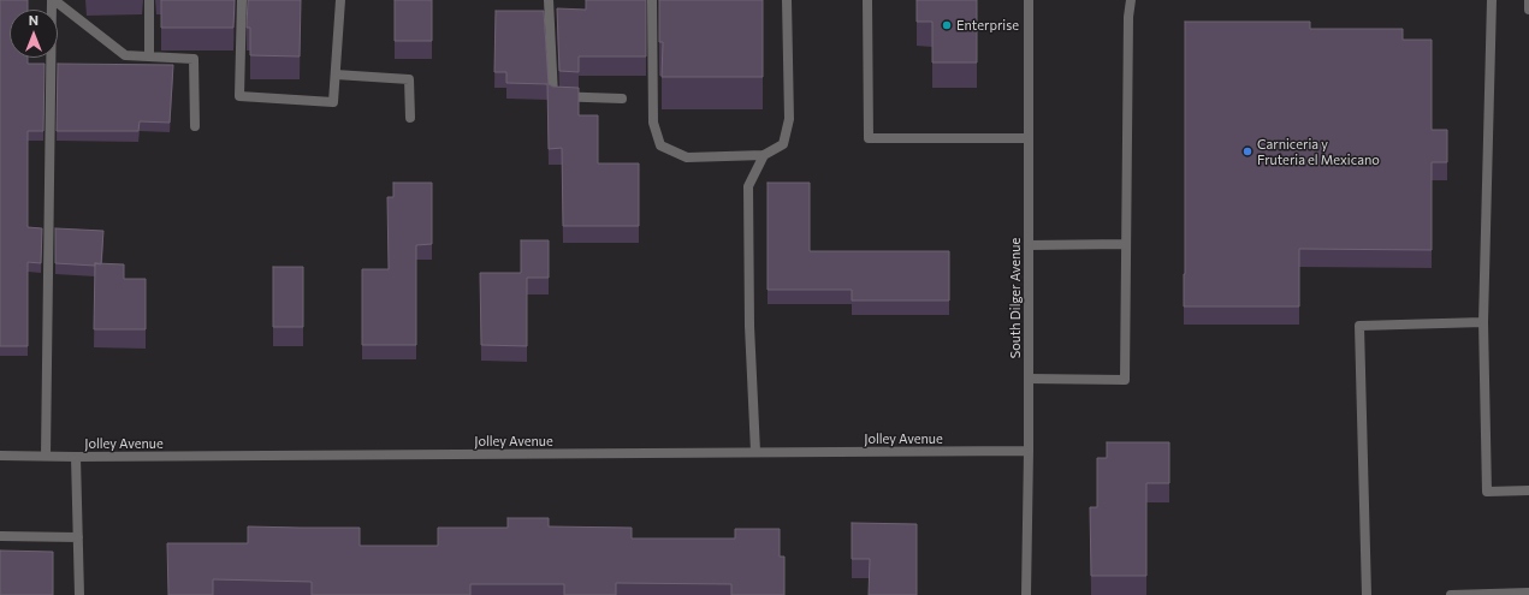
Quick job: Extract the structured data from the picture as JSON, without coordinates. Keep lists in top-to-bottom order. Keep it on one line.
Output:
{"streets":{"street":["South Dilger Avenue","Jolley Avenue"]},"crossings":[["South Dilger Avenue","Jolley Avenue"]],"places":["Enterprise","Carniceria y Fruteria el Mexicano"],"north":"top"}
